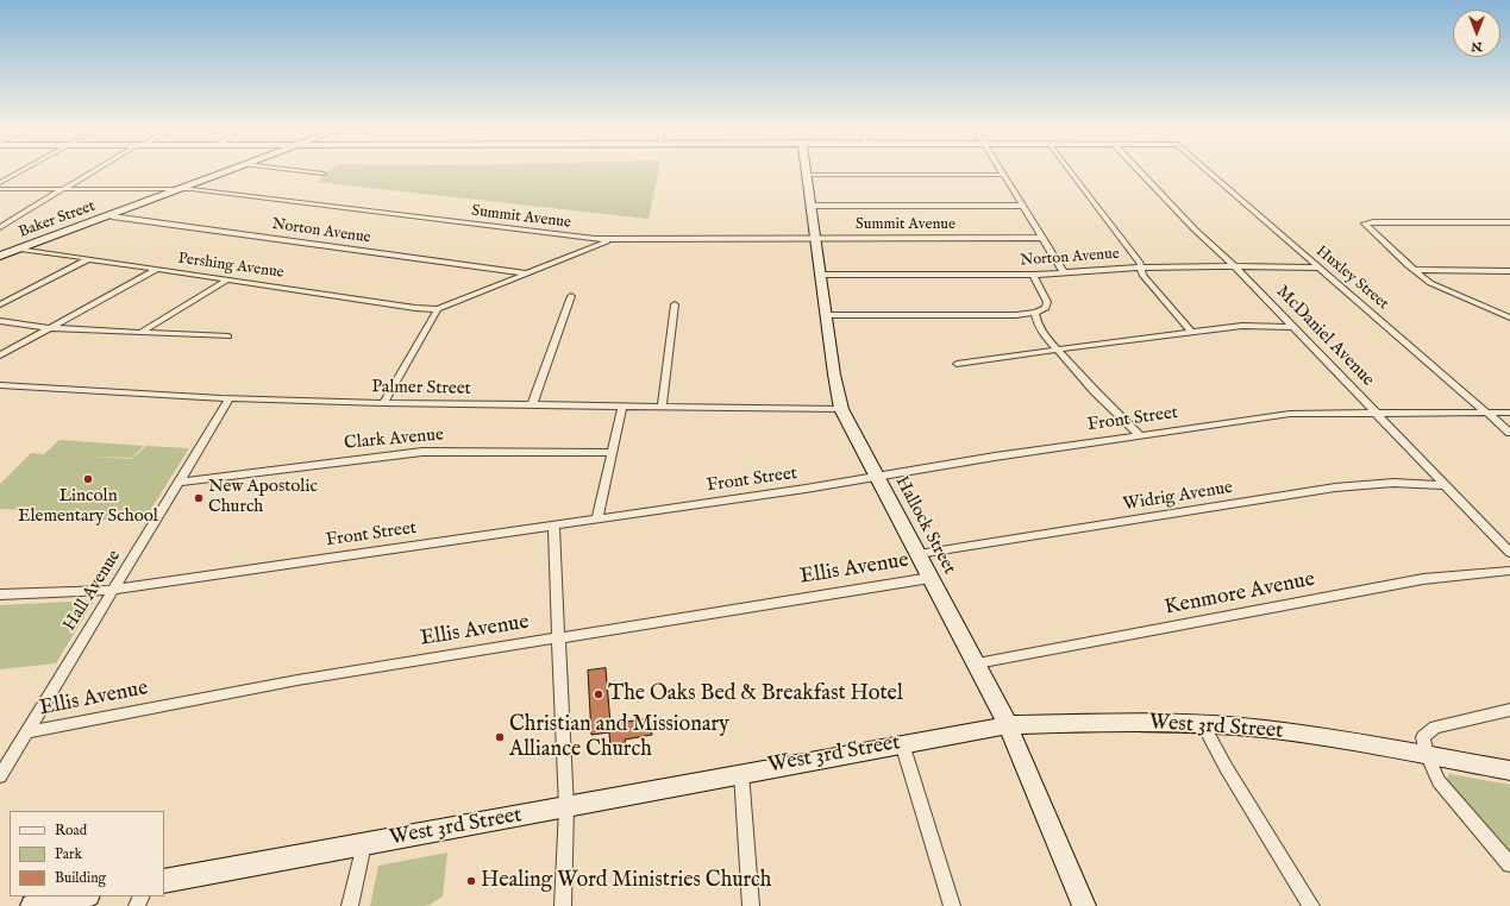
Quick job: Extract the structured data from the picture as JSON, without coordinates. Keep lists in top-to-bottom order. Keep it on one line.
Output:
{"streets":{"street":["Summit Avenue","Baker Street","Norton Avenue","Pershing Avenue","Huxley Street","McDaniel Avenue","Palmer Street","Front Street","Clark Avenue","Widrig Avenue","Hallock Street","Ellis Avenue","Hall Avenue","Kenmore Avenue","West 3rd Street"]},"crossings":[["Summit Avenue","Baker Street"],["Summit Avenue","Hallock Street"],["Baker Street","Norton Avenue"],["Baker Street","Pershing Avenue"],["Norton Avenue","Huxley Street"],["Norton Avenue","McDaniel Avenue"],["Norton Avenue","Hallock Street"],["Huxley Street","Front Street"],["McDaniel Avenue","Front Street"],["McDaniel Avenue","Widrig Avenue"],["Palmer Street","Hallock Street"],["Palmer Street","Hall Avenue"],["Front Street","Hallock Street"],["Front Street","Hall Avenue"],["Clark Avenue","Hall Avenue"],["Widrig Avenue","Hallock Street"],["Hallock Street","Ellis Avenue"],["Hallock Street","Kenmore Avenue"],["Hallock Street","West 3rd Street"],["Ellis Avenue","Hall Avenue"]],"places":["Lincoln Elementary School","New Apostolic Church","The Oaks Bed & Breakfast Hotel","Christian and Missionary Alliance Church","Healing Word Ministries Church"],"legend":["Road","Park","Building"],"north":"bottom"}
